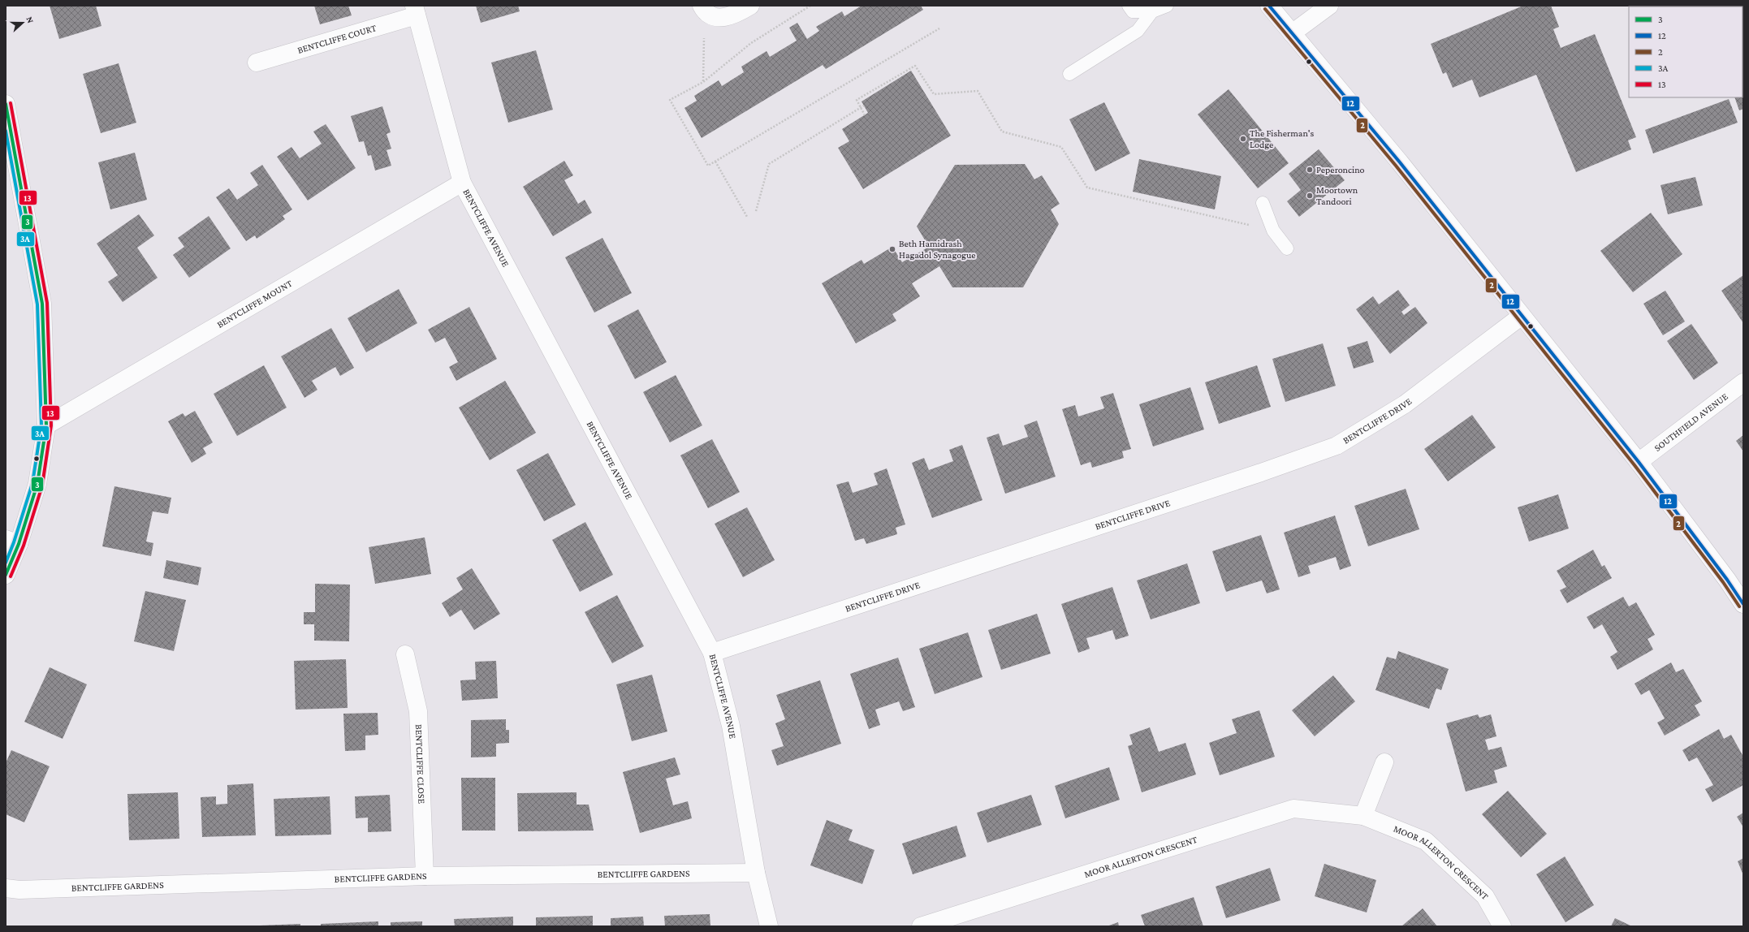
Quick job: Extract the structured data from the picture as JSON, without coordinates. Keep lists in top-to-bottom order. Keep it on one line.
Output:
{"streets":{"street":["BENTCLIFFE COURT","BENTCLIFFE AVENUE","BENTCLIFFE MOUNT","BENTCLIFFE DRIVE","SOUTHFIELD AVENUE","BENTCLIFFE CLOSE","MOOR ALLERTON CRESCENT","BENTCLIFFE GARDENS"]},"crossings":[["BENTCLIFFE COURT","BENTCLIFFE AVENUE"],["BENTCLIFFE AVENUE","BENTCLIFFE MOUNT"],["BENTCLIFFE AVENUE","BENTCLIFFE DRIVE"],["BENTCLIFFE AVENUE","BENTCLIFFE GARDENS"],["BENTCLIFFE CLOSE","BENTCLIFFE GARDENS"]],"places":["The Fisherman's Lodge","Peperoncino","Moortown Tandoori","Beth Hamidrash Hagadol Synagogue"],"lines":["transit line 12","transit line 2","transit line 13","transit line 3","transit line 3A"],"legend":["3","12","2","3A","13"],"north":"right"}
